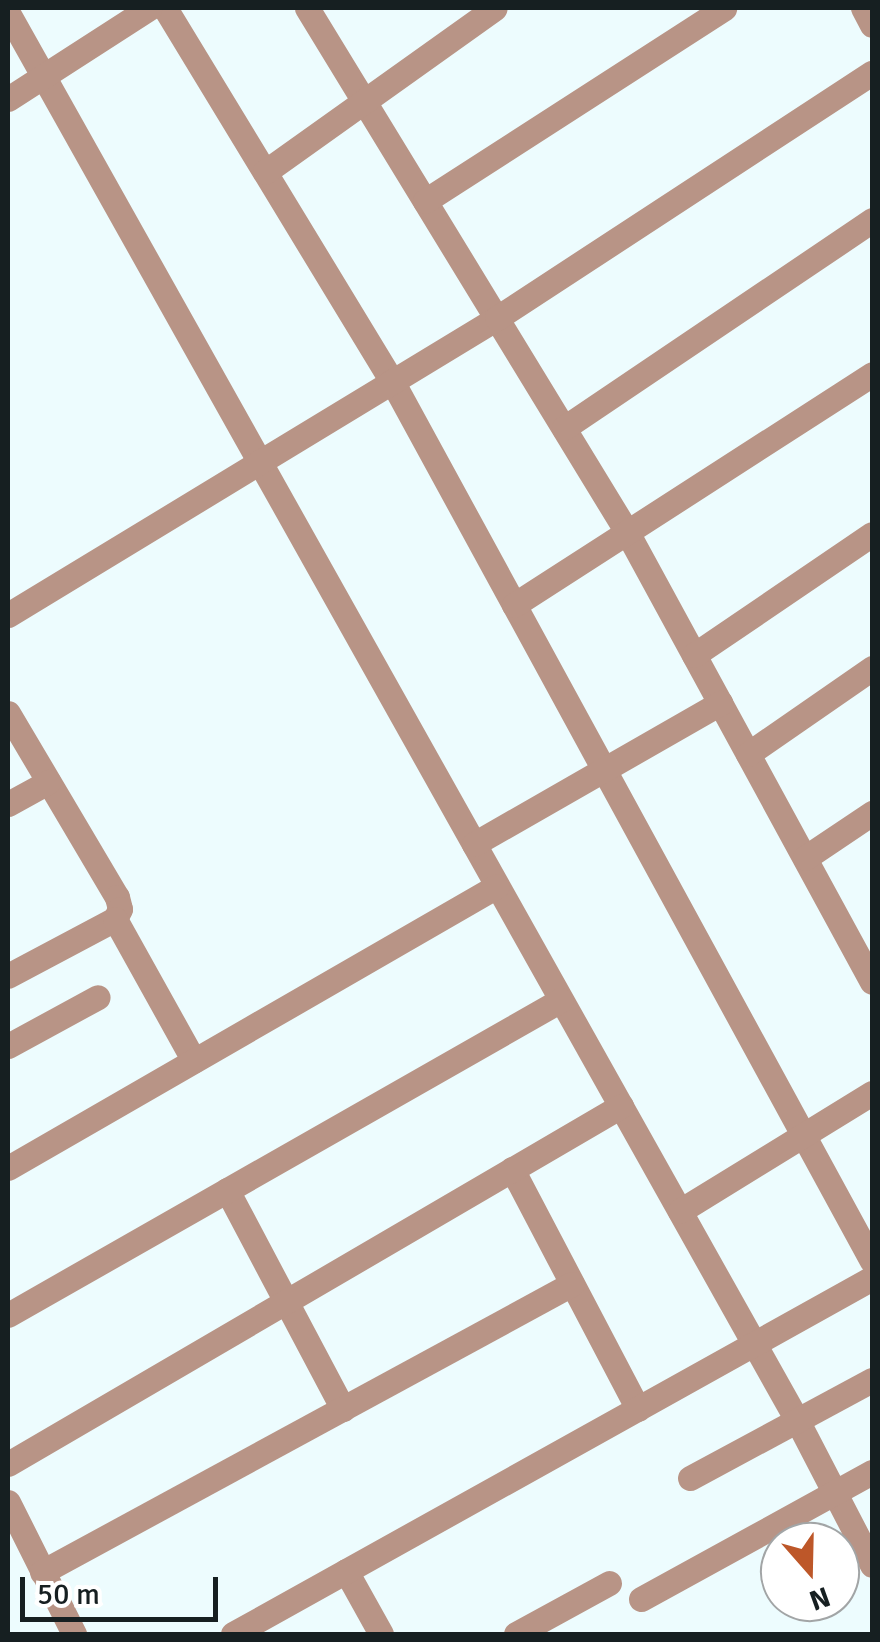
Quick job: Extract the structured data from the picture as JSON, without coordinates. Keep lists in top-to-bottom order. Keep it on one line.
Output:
{"scale_bar":"50 m","north":"bottom"}
